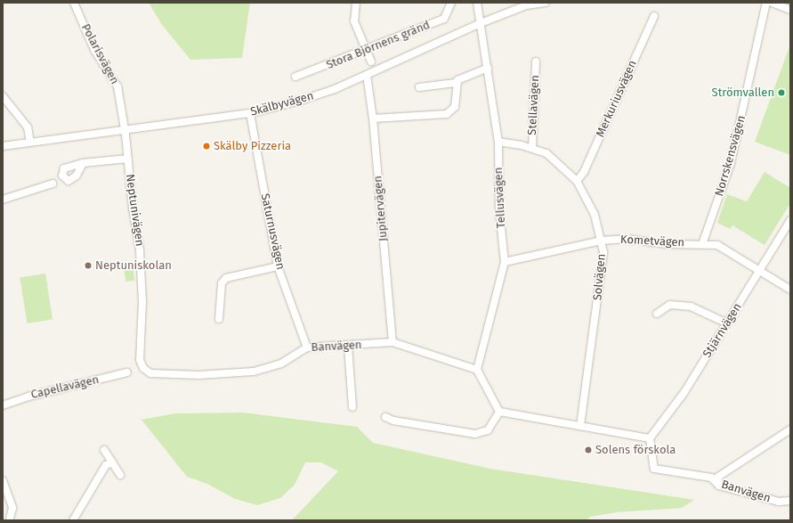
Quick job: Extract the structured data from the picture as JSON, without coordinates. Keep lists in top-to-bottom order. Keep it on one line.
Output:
{"streets":{"street":["Stora Björnens gränd","Polarisvägen","Merkuriusvägen","Skälbyvägen","Stellavägen","Norrskensvägen","Tellusvägen","Jupitervägen","Neptunivägen","Saturnusvägen","Kometvägen","Solvägen","Stjärnvägen","Banvägen","Capellavägen"]},"crossings":[["Polarisvägen","Skälbyvägen"],["Polarisvägen","Neptunivägen"],["Merkuriusvägen","Solvägen"],["Skälbyvägen","Tellusvägen"],["Skälbyvägen","Jupitervägen"],["Skälbyvägen","Neptunivägen"],["Skälbyvägen","Saturnusvägen"],["Stellavägen","Solvägen"],["Norrskensvägen","Kometvägen"],["Tellusvägen","Kometvägen"],["Tellusvägen","Solvägen"],["Tellusvägen","Banvägen"],["Jupitervägen","Banvägen"],["Neptunivägen","Banvägen"],["Saturnusvägen","Banvägen"],["Kometvägen","Solvägen"],["Kometvägen","Stjärnvägen"],["Stjärnvägen","Banvägen"]],"places":["Strömvallen","Skälby Pizzeria","Neptuniskolan","Solens förskola"]}
